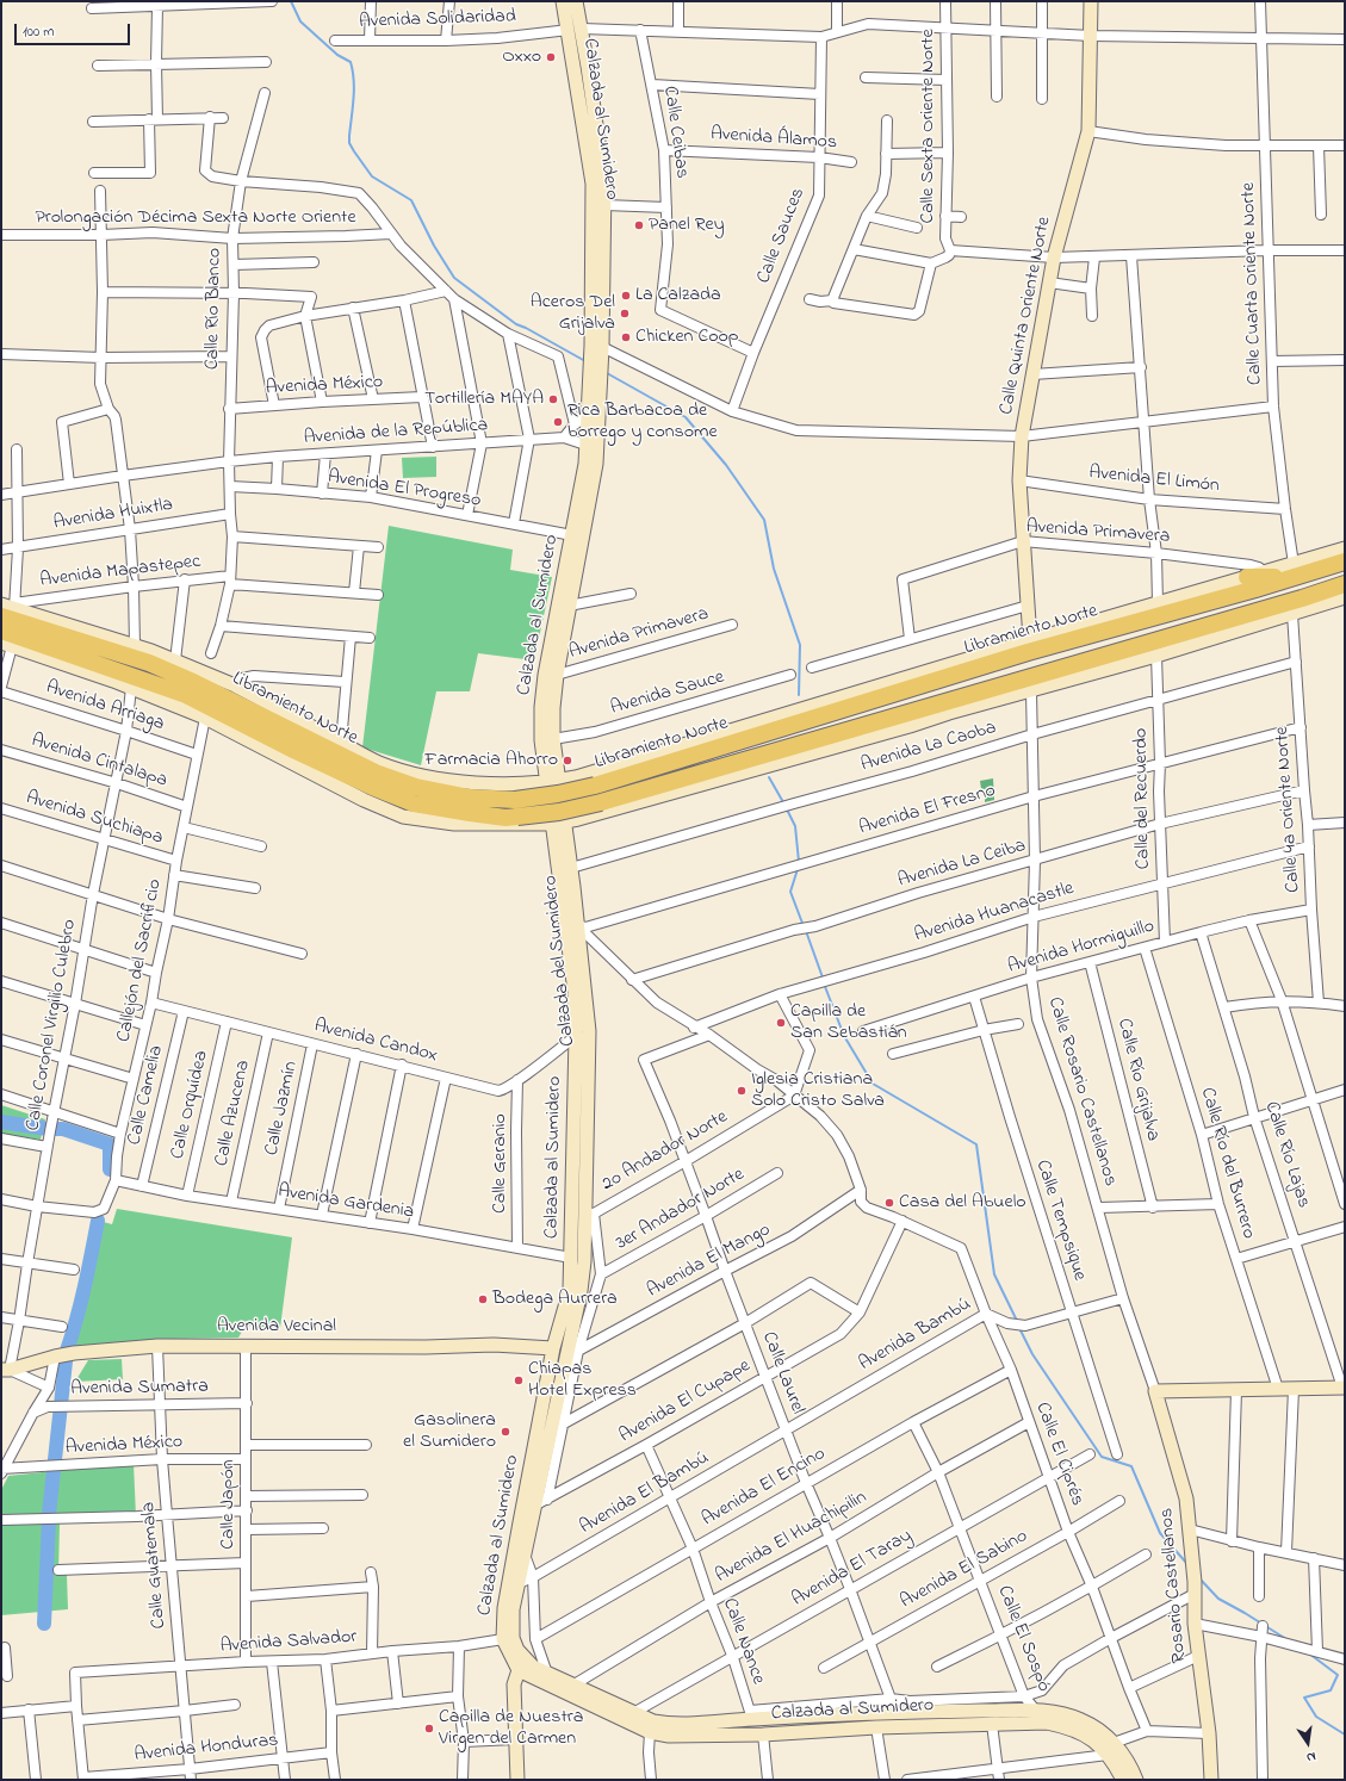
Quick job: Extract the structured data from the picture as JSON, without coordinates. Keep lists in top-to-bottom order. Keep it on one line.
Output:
{"streets":{"highway":["Libramiento Norte"],"street":["Avenida Solidaridad","Calzada al Sumidero","Calle Sexta Oriente Norte","Calle Ceibas","Avenida Álamos","Prolongación Décima Sexta Norte Oriente","Calle Sauces","Calle Cuarta Oriente Norte","Calle Río Blanco","Calle Quinta Oriente Norte","Avenida México","Avenida de la República","Avenida El Limón","Avenida El Progreso","Avenida Huixtla","Avenida Primavera","Avenida Mapastepec","Avenida Sauce","Avenida Arriaga","Avenida La Caoba","Avenida Cintalapa","Calle del Recuerdo","Calle 4a Oriente Norte","Avenida El Fresno","Avenida Suchiapa","Avenida La Ceiba","Avenida Huanacastle","Avenida Hormiguillo","Callejón del Sacrificio","Calzada del Sumidero","Calle Coronel Virgilio Culebro","Avenida Candox","Calle Río Grijalva","Calle Rosario Castellanos","Calle Camelia","Calle Orquídea","Calle Jazmín","Calle Azucena","2o Andador Norte","Calle Río Lajas","Calle Geranio","Calle Río del Burrero","Avenida Gardenia","3er Andador Norte","Calle Tempsique","Avenida El Mango","Avenida Vecinal","Avenida Bambú","Calle Laurel","Avenida Sumatra","Avenida El Cupape","Calle El Ciprés","Avenida El Encino","Avenida El Bambú","Calle Japón","Avenida El Huachipilin","Calle Guatemala","Avenida El Taray","Avenida El Sabino","Rosario Castellanos","Calle El Sospó","Calle Nance","Avenida Salvador","Avenida Honduras"]},"crossings":[["Avenida Solidaridad","Calzada al Sumidero"],["Avenida Solidaridad","Calle Sexta Oriente Norte"],["Avenida Solidaridad","Calle Ceibas"],["Avenida Solidaridad","Calle Sauces"],["Avenida Solidaridad","Calle Cuarta Oriente Norte"],["Avenida Solidaridad","Calle Quinta Oriente Norte"],["Calzada al Sumidero","Avenida de la República"],["Calzada al Sumidero","Avenida El Progreso"],["Calzada al Sumidero","Libramiento Norte"],["Calzada al Sumidero","Avenida El Fresno"],["Calzada al Sumidero","Calzada del Sumidero"],["Calzada al Sumidero","Avenida Candox"],["Calzada al Sumidero","Avenida Gardenia"],["Calzada al Sumidero","Avenida Vecinal"],["Calzada al Sumidero","Avenida Salvador"],["Calle Ceibas","Avenida Álamos"],["Calle Ceibas","Calle Sauces"],["Avenida Álamos","Calle Sauces"],["Prolongación Décima Sexta Norte Oriente","Calle Río Blanco"],["Calle Cuarta Oriente Norte","Avenida El Limón"],["Calle Cuarta Oriente Norte","Libramiento Norte"],["Calle Río Blanco","Avenida México"],["Calle Quinta Oriente Norte","Avenida El Limón"],["Calle Quinta Oriente Norte","Avenida Primavera"],["Calle Quinta Oriente Norte","Libramiento Norte"],["Avenida México","Calle Japón"],["Avenida México","Calle Guatemala"],["Avenida Primavera","Libramiento Norte"],["Avenida Primavera","Calzada del Sumidero"],["Avenida Mapastepec","Libramiento Norte"],["Libramiento Norte","Calzada del Sumidero"],["Avenida Sauce","Calzada del Sumidero"],["Avenida Arriaga","Callejón del Sacrificio"],["Avenida Arriaga","Calle Coronel Virgilio Culebro"],["Avenida La Caoba","Calle del Recuerdo"],["Avenida La Caoba","Calle 4a Oriente Norte"],["Avenida La Caoba","Calzada del Sumidero"],["Avenida La Caoba","Calle Rosario Castellanos"],["Avenida Cintalapa","Callejón del Sacrificio"],["Avenida Cintalapa","Calle Coronel Virgilio Culebro"],["Calle del Recuerdo","Avenida El Fresno"],["Calle del Recuerdo","Avenida La Ceiba"],["Calle del Recuerdo","Avenida Huanacastle"],["Calle del Recuerdo","Avenida Hormiguillo"],["Calle 4a Oriente Norte","Avenida El Fresno"],["Calle 4a Oriente Norte","Avenida La Ceiba"],["Calle 4a Oriente Norte","Avenida Huanacastle"],["Calle 4a Oriente Norte","Avenida Hormiguillo"],["Avenida El Fresno","Calzada del Sumidero"],["Avenida El Fresno","Calle Rosario Castellanos"],["Avenida Suchiapa","Callejón del Sacrificio"],["Avenida Suchiapa","Calle Coronel Virgilio Culebro"],["Avenida La Ceiba","Calle Rosario Castellanos"],["Avenida Huanacastle","Calle Rosario Castellanos"],["Avenida Hormiguillo","Calle Río Grijalva"],["Avenida Hormiguillo","Calle Rosario Castellanos"],["Avenida Hormiguillo","Calle Río Lajas"],["Avenida Hormiguillo","Calle Río del Burrero"],["Avenida Hormiguillo","Calle Tempsique"],["Callejón del Sacrificio","Calle Coronel Virgilio Culebro"],["Callejón del Sacrificio","Avenida Candox"],["Callejón del Sacrificio","Avenida Gardenia"],["Calzada del Sumidero","2o Andador Norte"],["Calzada del Sumidero","Avenida El Mango"],["Calzada del Sumidero","Avenida El Cupape"],["Calzada del Sumidero","Avenida El Bambú"],["Calzada del Sumidero","Avenida El Huachipilin"],["Calzada del Sumidero","Avenida El Taray"],["Calzada del Sumidero","Calle El Sospó"],["Calzada del Sumidero","Calle Nance"],["Calle Coronel Virgilio Culebro","Avenida Vecinal"],["Avenida Candox","Calle Camelia"],["Avenida Candox","Calle Orquídea"],["Avenida Candox","Calle Jazmín"],["Avenida Candox","Calle Azucena"],["Avenida Candox","Calle Geranio"],["Calle Rosario Castellanos","Avenida Bambú"],["Calle Rosario Castellanos","Rosario Castellanos"],["Calle Camelia","Avenida Gardenia"],["Calle Orquídea","Avenida Gardenia"],["Calle Jazmín","Avenida Gardenia"],["Calle Azucena","Avenida Gardenia"],["2o Andador Norte","Calle Laurel"],["Calle Geranio","Avenida Gardenia"],["3er Andador Norte","Calle Laurel"],["Calle Tempsique","Avenida Bambú"],["Avenida El Mango","Calle Laurel"],["Avenida El Mango","Calle El Ciprés"],["Avenida Vecinal","Calle Japón"],["Avenida Vecinal","Calle Guatemala"],["Avenida Bambú","Calle Laurel"],["Avenida Bambú","Calle El Ciprés"],["Avenida Bambú","Avenida El Bambú"],["Calle Laurel","Avenida El Cupape"],["Calle Laurel","Avenida El Encino"],["Calle Laurel","Avenida El Bambú"],["Calle Laurel","Avenida El Huachipilin"],["Calle Laurel","Avenida El Taray"],["Calle Laurel","Avenida El Sabino"],["Avenida Sumatra","Calle Japón"],["Avenida Sumatra","Calle Guatemala"],["Avenida El Cupape","Calle El Ciprés"],["Avenida El Cupape","Calle Nance"],["Calle El Ciprés","Avenida El Encino"],["Calle El Ciprés","Avenida El Huachipilin"],["Calle El Ciprés","Avenida El Taray"],["Calle El Ciprés","Avenida El Sabino"],["Avenida El Encino","Calle El Sospó"],["Avenida El Encino","Calle Nance"],["Avenida El Bambú","Calle Nance"],["Calle Japón","Avenida Salvador"],["Avenida El Huachipilin","Calle El Sospó"],["Avenida El Huachipilin","Calle Nance"],["Calle Guatemala","Avenida Salvador"],["Calle Guatemala","Avenida Honduras"],["Avenida El Taray","Calle El Sospó"],["Avenida El Taray","Calle Nance"],["Avenida El Sabino","Calle El Sospó"]],"places":["Oxxo","Panel Rey","La Calzada","Aceros Del Grijalva","Chicken Coop","Tortillería MAYA","Rica Barbacoa de borrego y consome","Farmacia Ahorro","Capilla de San Sebastián","Iglesia Cristiana Solo Cristo Salva","Casa del Abuelo","Bodega Aurrera","Chiapas Hotel Express","Gasolinera el Sumidero","Capilla de Nuestra Virgen del Carmen"],"scale_bar":"100 m","north":"bottom"}
